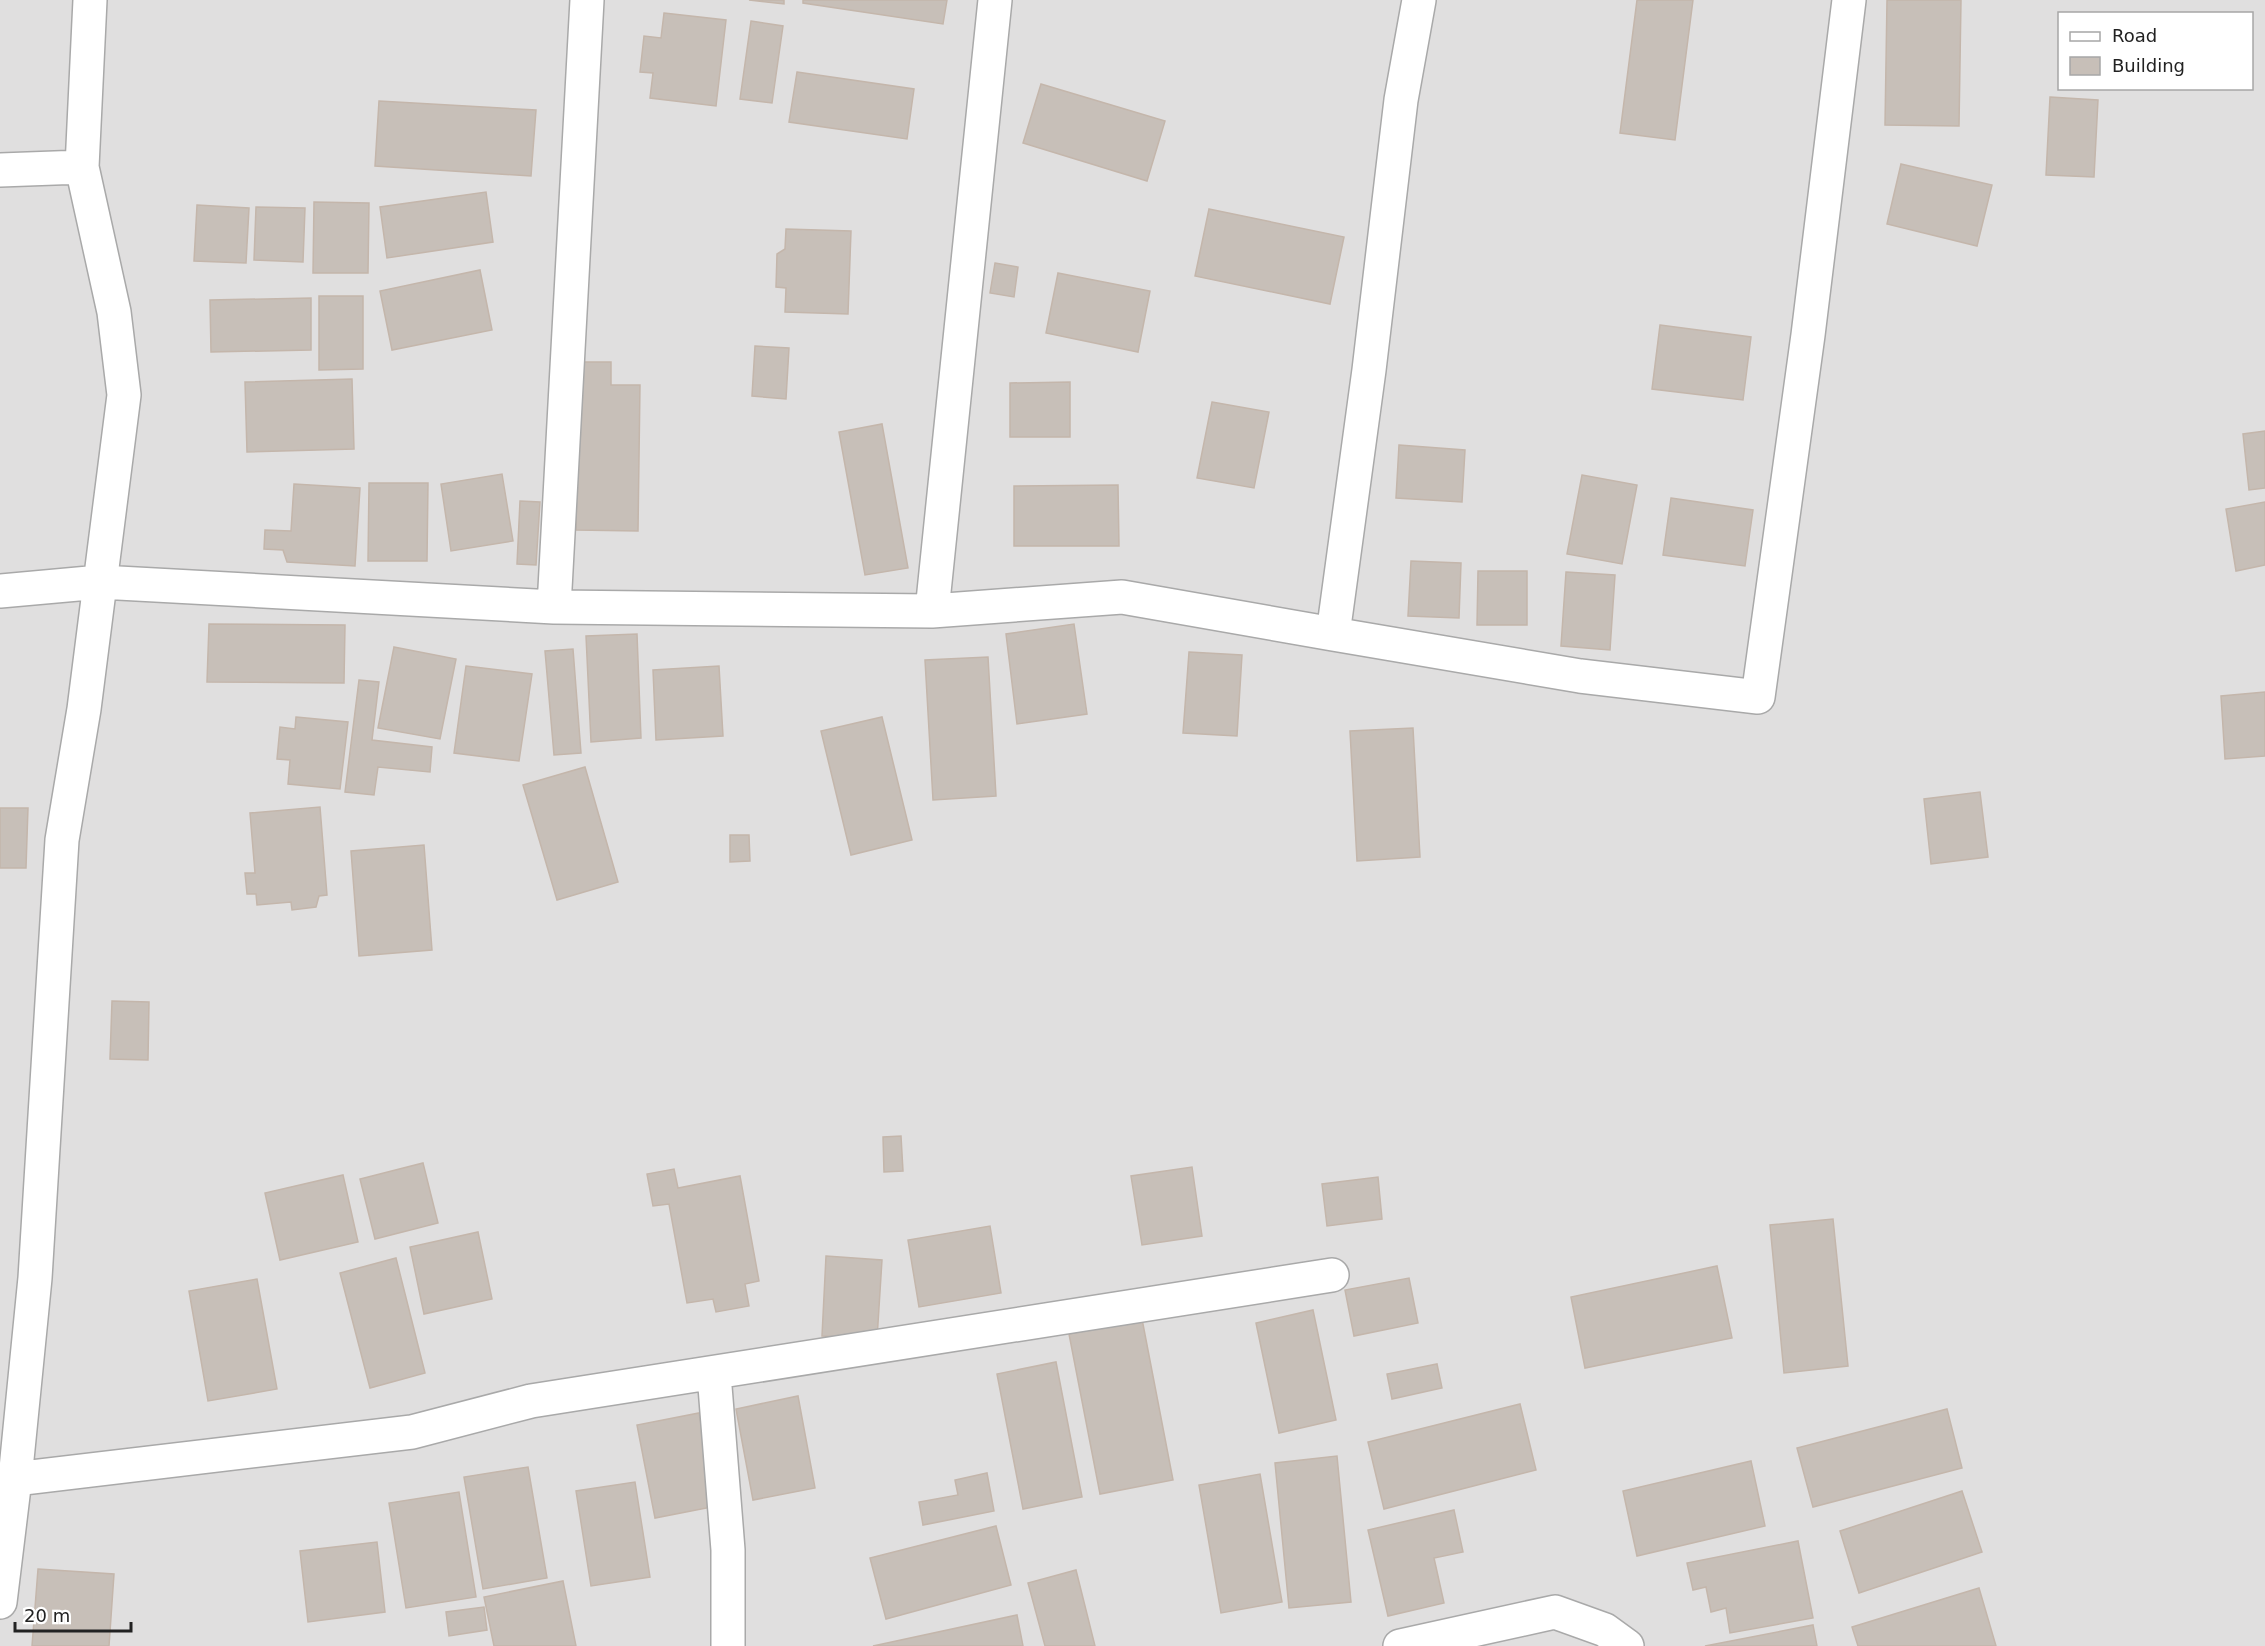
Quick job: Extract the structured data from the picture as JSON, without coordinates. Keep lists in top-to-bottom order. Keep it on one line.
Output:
{"legend":["Road","Building"],"scale_bar":"20 m"}
